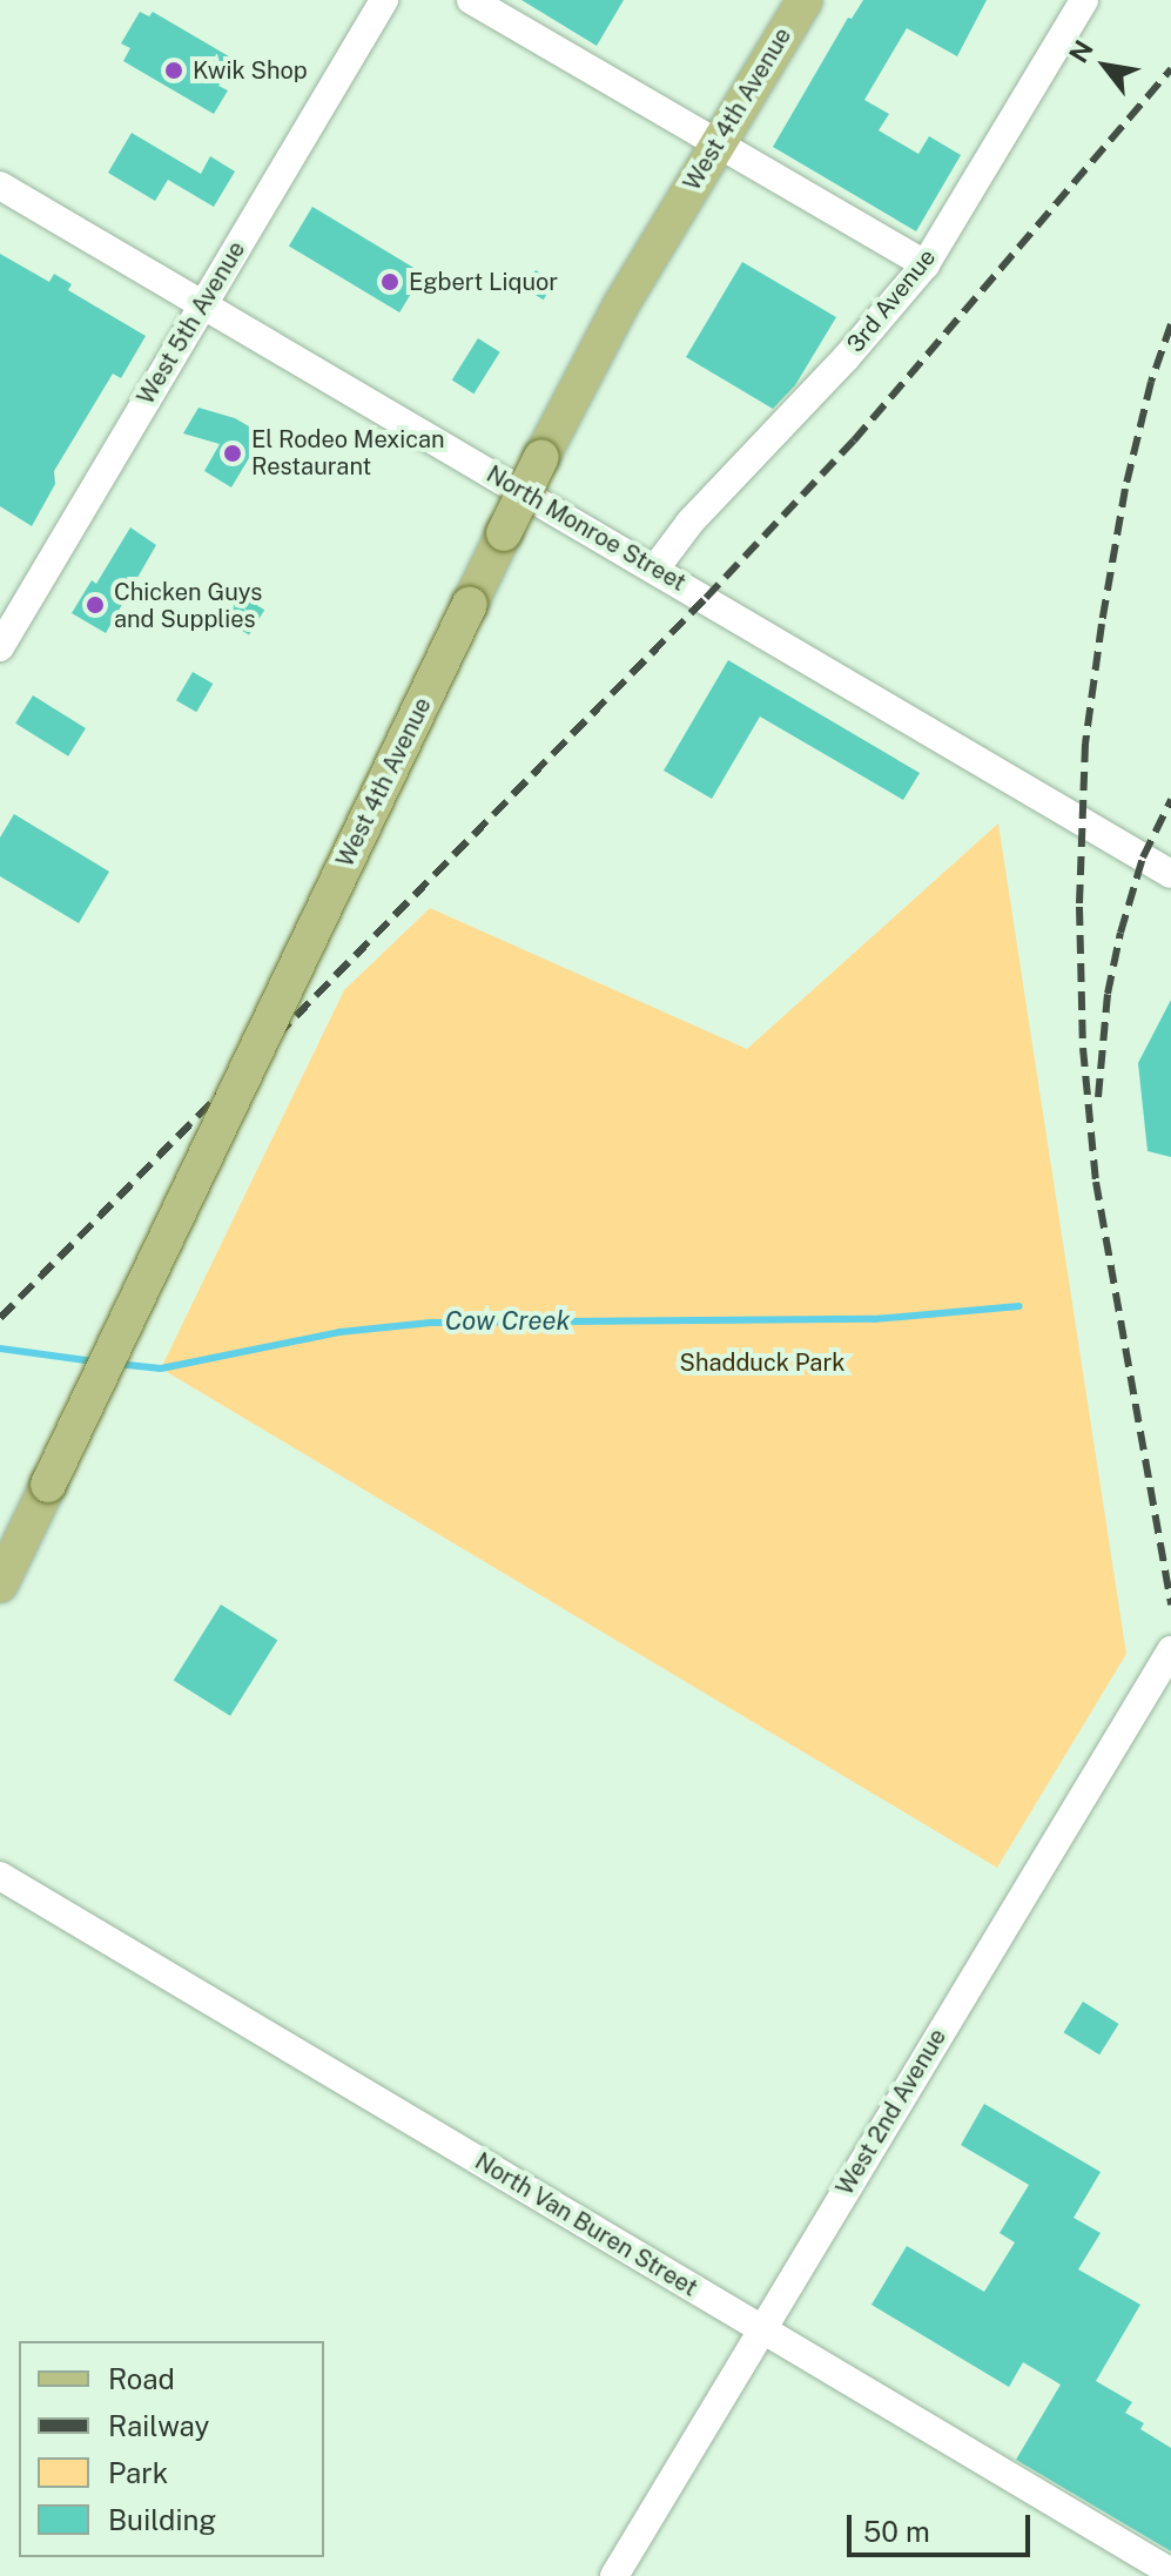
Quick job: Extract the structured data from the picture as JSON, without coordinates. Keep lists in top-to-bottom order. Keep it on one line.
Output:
{"streets":{"main road":["West 4th Avenue"],"street":["3rd Avenue","West 5th Avenue","North Monroe Street","West 2nd Avenue","North Van Buren Street"]},"crossings":[["3rd Avenue","North Monroe Street"],["West 5th Avenue","North Monroe Street"],["West 2nd Avenue","North Van Buren Street"]],"water":["Cow Creek"],"parks":["Shadduck Park"],"places":["Kwik Shop","Egbert Liquor","El Rodeo Mexican Restaurant","Chicken Guys and Supplies"],"legend":["Road","Railway","Park","Building"],"scale_bar":"50 m","north":"top left"}
